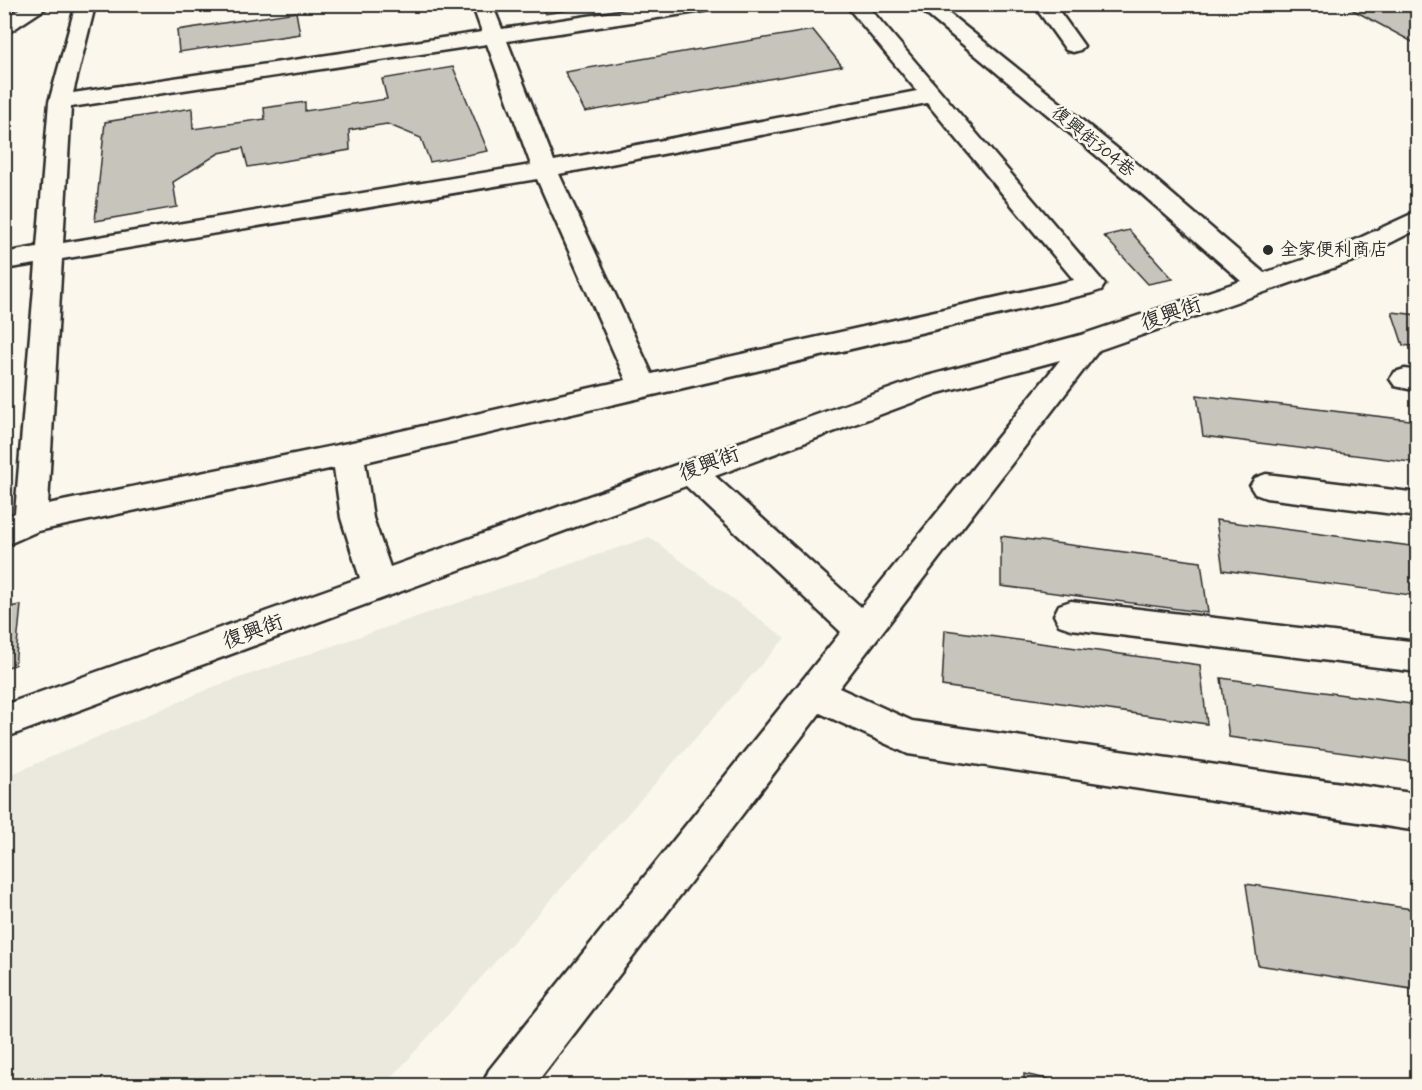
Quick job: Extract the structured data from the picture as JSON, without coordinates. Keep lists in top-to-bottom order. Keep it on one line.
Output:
{"streets":{"street":["復興街304巷","復興街"]},"crossings":[["復興街304巷","復興街"]],"places":["全家便利商店"]}
